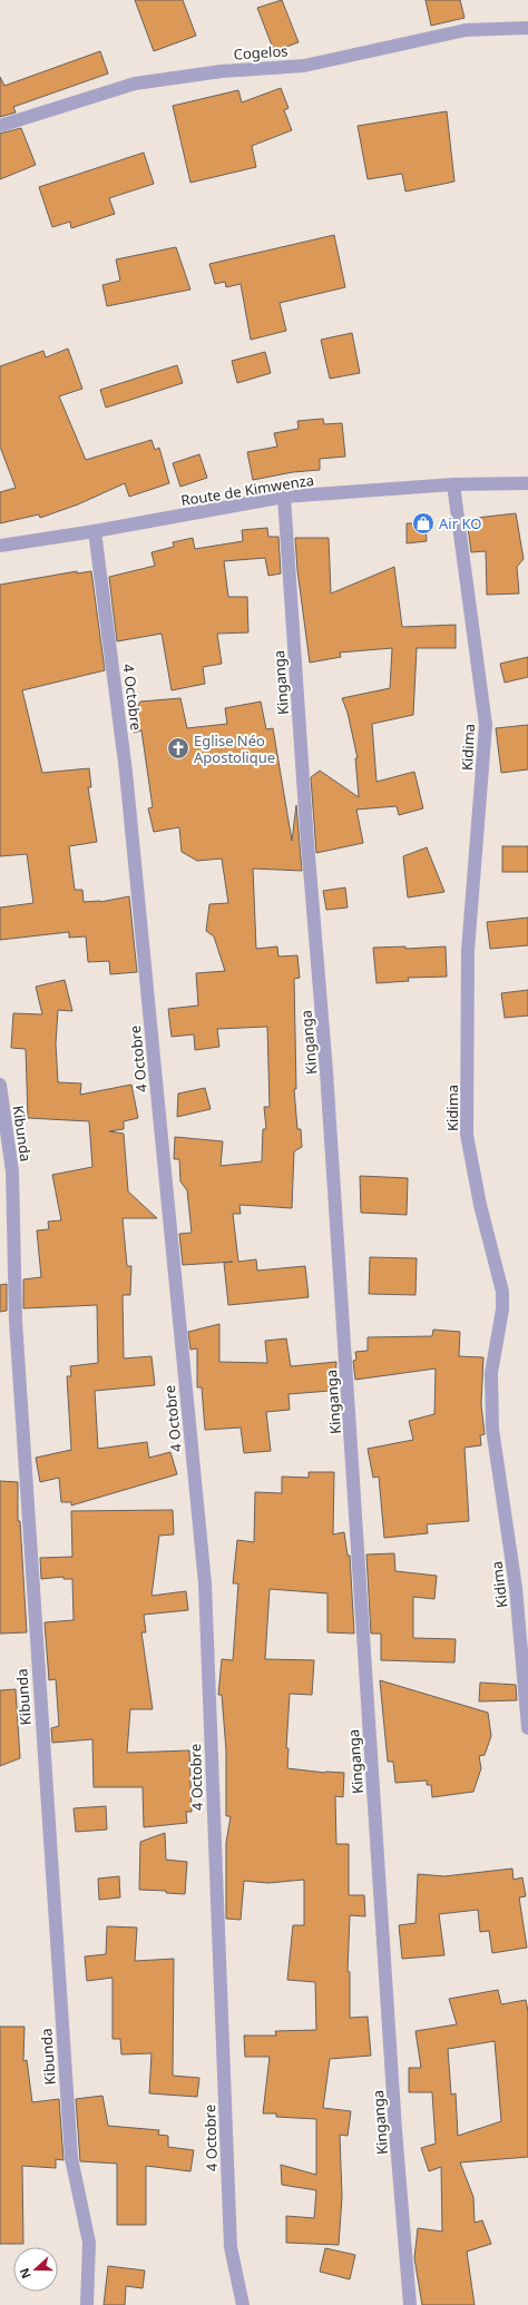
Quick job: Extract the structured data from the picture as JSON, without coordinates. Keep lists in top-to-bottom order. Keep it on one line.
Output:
{"streets":{"street":["Cogelos","Route de Kimwenza","Kinganga","4 Octobre","Kidima","Kibunda"]},"crossings":[["Route de Kimwenza","Kinganga"],["Route de Kimwenza","4 Octobre"],["Route de Kimwenza","Kidima"]],"places":{"shop":["Air KO"],"church":["Eglise Néo Apostolique"]},"north":"left"}
